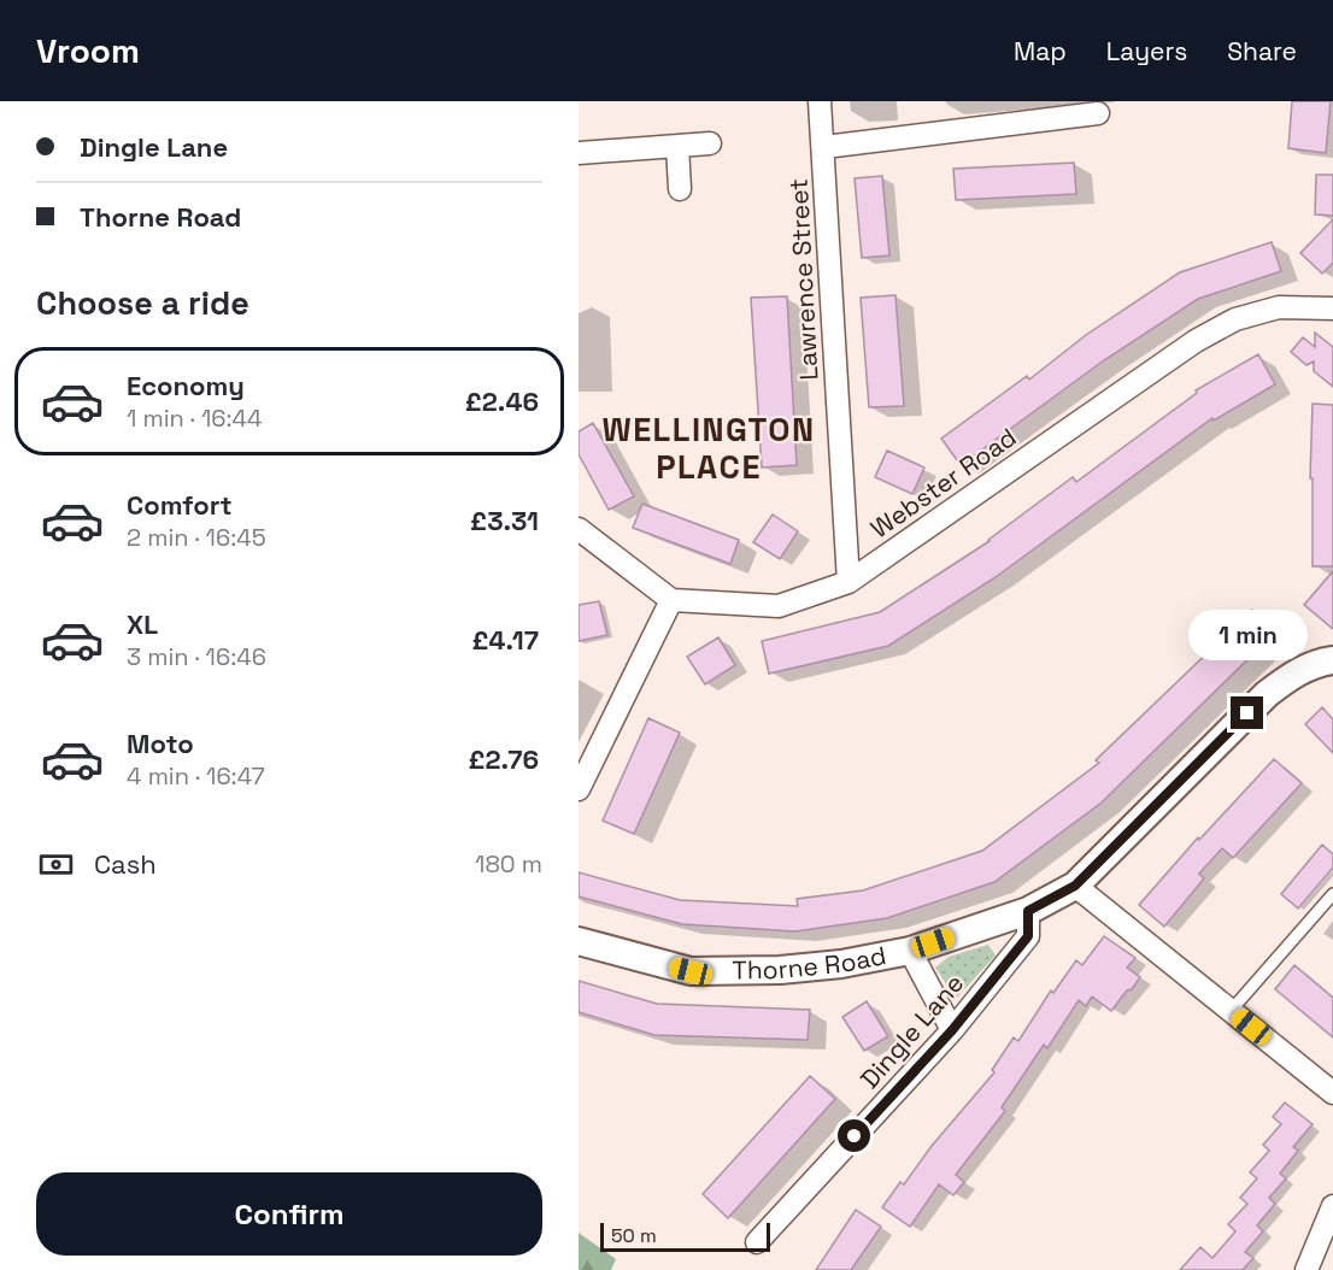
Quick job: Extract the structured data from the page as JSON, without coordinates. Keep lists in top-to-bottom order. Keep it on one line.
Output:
{"streets":{"street":["Lawrence Street","Webster Road","Thorne Road","Dingle Lane"]},"crossings":[["Lawrence Street","Webster Road"],["Thorne Road","Dingle Lane"]],"districts":["WELLINGTON PLACE"],"scale_bar":"50 m","page":{"header":"Vroom","nav":["Map","Layers","Share"],"banner":["Dingle Lane","Thorne Road"],"heading":"Choose a ride","list":[{"name":"Economy","note":"1 min · 16:44","value":"£2.46"},{"name":"Comfort","note":"2 min · 16:45","value":"£3.31"},{"name":"XL","note":"3 min · 16:46","value":"£4.17"},{"name":"Moto","note":"4 min · 16:47","value":"£2.76"}],"bubble":"1 min","pay":["Cash","180 m"],"buttons":"Confirm","scale":"50 m"}}
